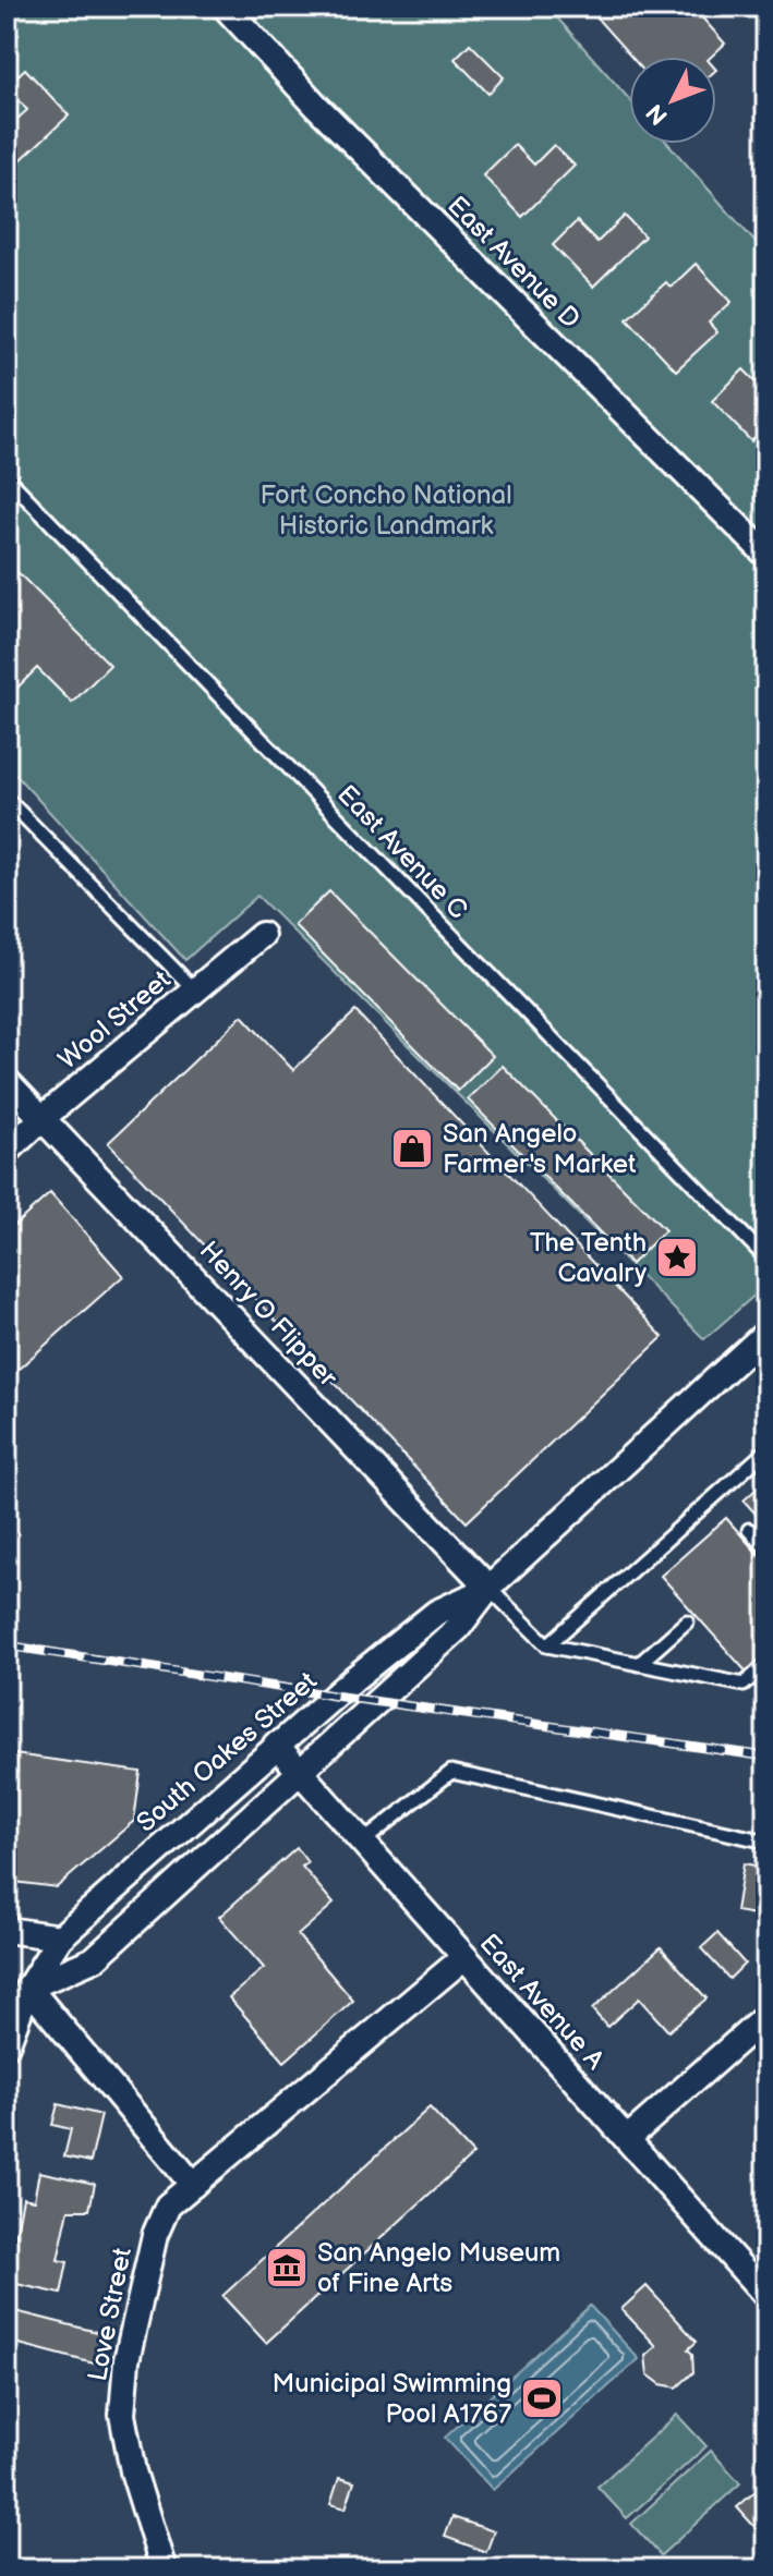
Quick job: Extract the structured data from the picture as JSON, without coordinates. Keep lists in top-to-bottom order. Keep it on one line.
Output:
{"streets":{"street":["East Avenue D","Wool Street","Henry O Flipper","South Oakes Street","East Avenue A","Love Street"],"lane":["East Avenue C"]},"crossings":[["Wool Street","Henry O Flipper"],["Henry O Flipper","South Oakes Street"],["South Oakes Street","East Avenue A"],["East Avenue A","Love Street"]],"parks":["Fort Concho National Historic Landmark"],"places":{"shop":["San Angelo Farmer's Market"],"place":["The Tenth Cavalry"],"museum":["San Angelo Museum of Fine Arts"],"sports":["Municipal Swimming Pool A1767"]},"north":"bottom left"}
